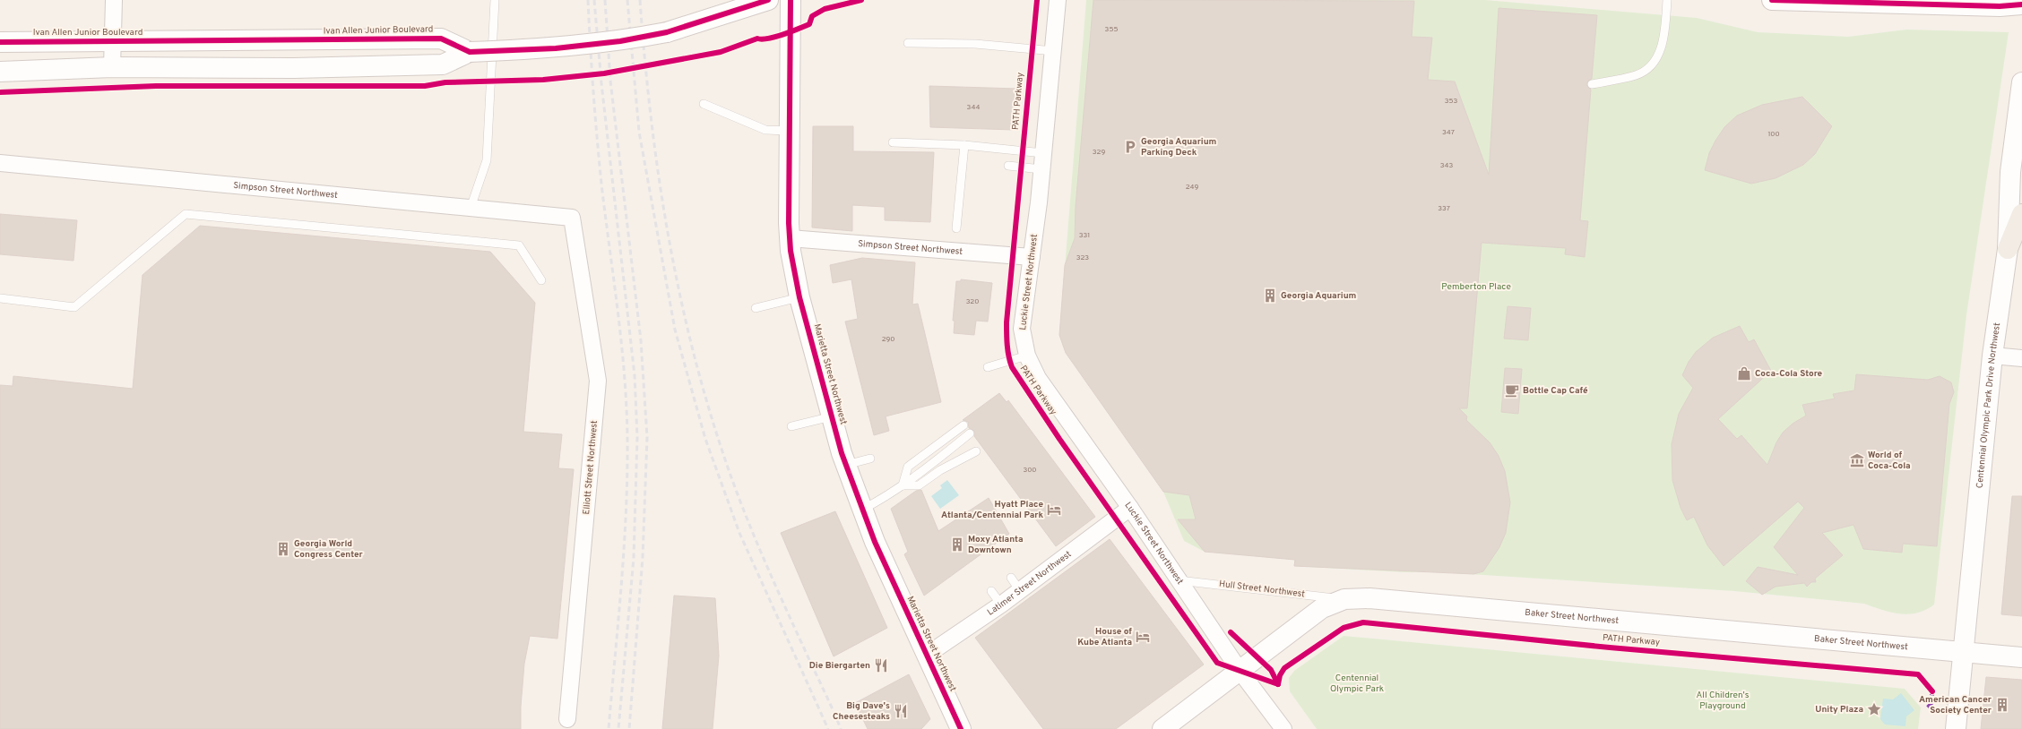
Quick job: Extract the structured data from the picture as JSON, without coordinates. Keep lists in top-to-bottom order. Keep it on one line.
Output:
{"streets":{"main road":["Ivan Allen Junior Boulevard","Marietta Street Northwest","Centennial Olympic Park Drive Northwest","Baker Street Northwest"],"street":["Simpson Street Northwest","Luckie Street Northwest","Elliott Street Northwest","Latimer Street Northwest"],"lane":["Hull Street Northwest"],"cycle path":["PATH Parkway"]},"crossings":[["Simpson Street Northwest","Luckie Street Northwest"],["Simpson Street Northwest","Marietta Street Northwest"],["Simpson Street Northwest","Elliott Street Northwest"],["Luckie Street Northwest","Latimer Street Northwest"],["Luckie Street Northwest","Hull Street Northwest"],["Luckie Street Northwest","Baker Street Northwest"],["Marietta Street Northwest","Latimer Street Northwest"],["Centennial Olympic Park Drive Northwest","Baker Street Northwest"],["Hull Street Northwest","Baker Street Northwest"]],"parks":["Pemberton Place","Centennial Olympic Park","All Children's Playground"],"places":{"parking":["Georgia Aquarium Parking Deck"],"building":["Georgia Aquarium","Moxy Atlanta Downtown","Georgia World Congress Center","American Cancer Society Center"],"shop":["Coca‑Cola Store"],"cafe":["Bottle Cap Café"],"museum":["World of Coca-Cola"],"hotel":["Hyatt Place Atlanta/Centennial Park","House of Kube Atlanta"],"restaurant":["Die Biergarten","Big Dave's Cheesesteaks"],"place":["Unity Plaza"]},"house_numbers":["355","353","344","347","100","329","343","249","337","331","323","320","290","300"]}
